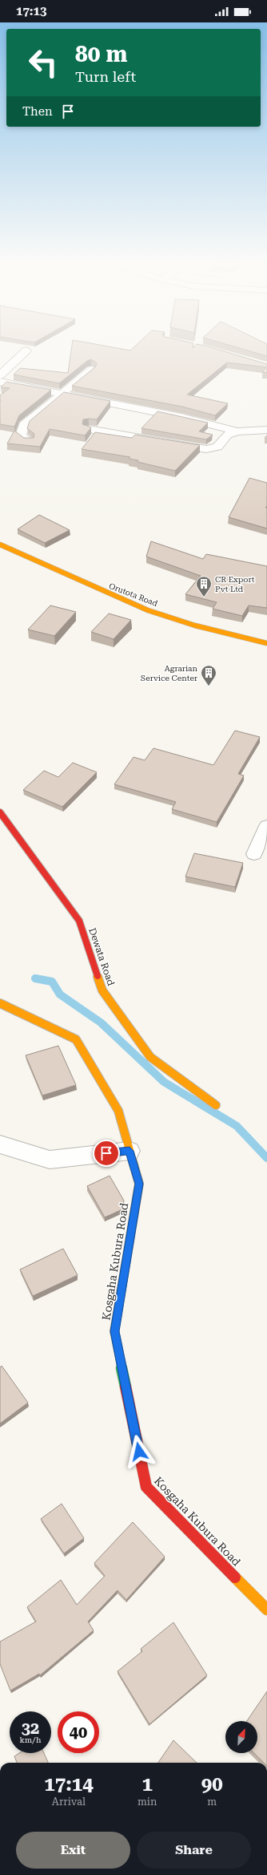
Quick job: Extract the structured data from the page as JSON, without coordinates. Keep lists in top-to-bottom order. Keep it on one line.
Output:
{"streets":{"street":["Orutota Road","Dewata Road","Kosgaha Kubura Road"]},"places":{"building":["CR Export Pvt Ltd","Agrarian Service Center"]},"north":"top right","page":{"status":"17:13","turn":["80 m","Turn left"],"then":"Then","speed":"32 km/h","limit":"40","eta":["17:14","Arrival","1","min","90","m"],"buttons":["Exit","Share"]}}
